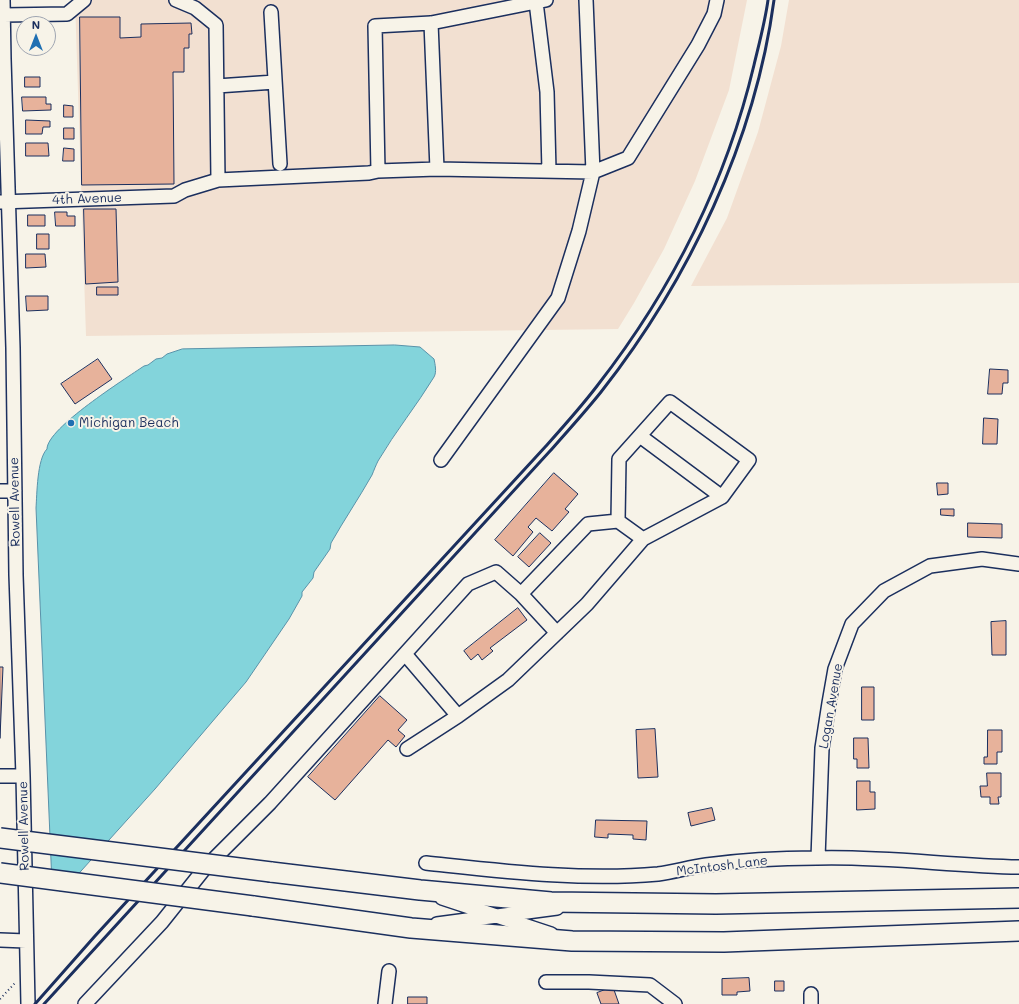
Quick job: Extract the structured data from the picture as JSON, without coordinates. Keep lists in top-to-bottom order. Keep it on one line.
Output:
{"streets":{"street":["4th Avenue","Rowell Avenue","Logan Avenue","McIntosh Lane"]},"crossings":[["4th Avenue","Rowell Avenue"],["Logan Avenue","McIntosh Lane"]],"places":["Michigan Beach"],"north":"top"}
